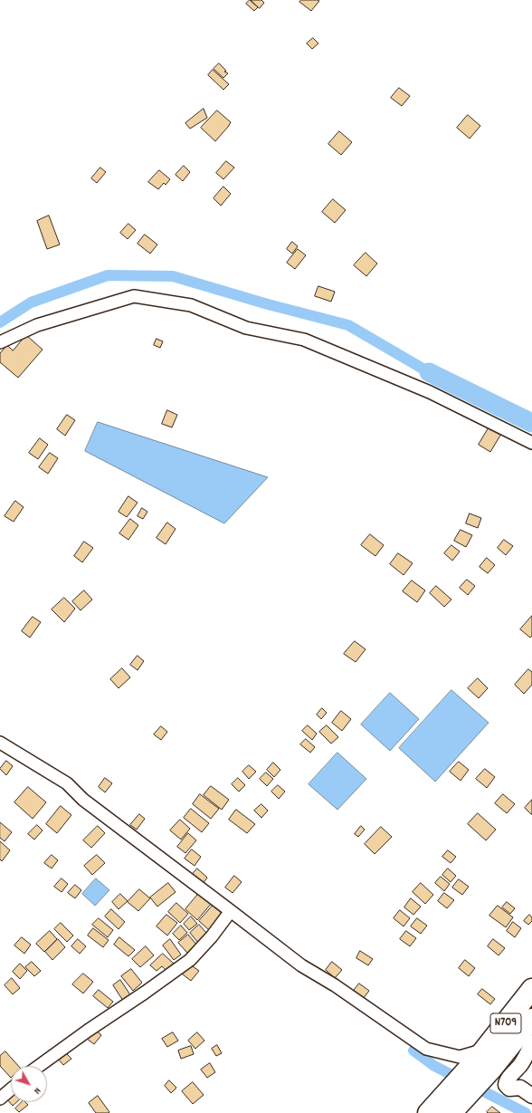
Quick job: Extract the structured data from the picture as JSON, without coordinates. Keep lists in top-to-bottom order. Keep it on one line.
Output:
{"streets":{"highway":["N709"]},"north":"bottom right"}
